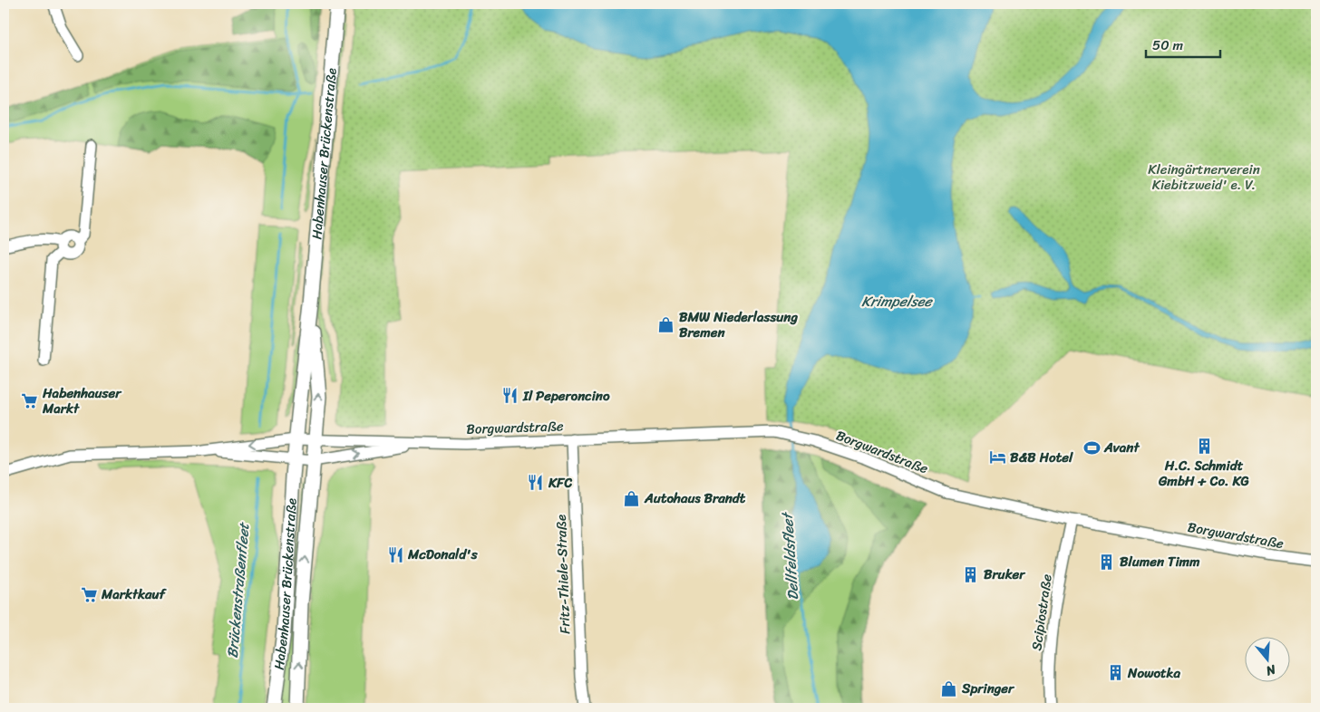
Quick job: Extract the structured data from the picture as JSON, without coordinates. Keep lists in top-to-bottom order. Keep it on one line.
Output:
{"streets":{"main road":["Habenhauser Brückenstraße"],"street":["Borgwardstraße","Fritz-Thiele-Straße","Scipiostraße"]},"crossings":[["Habenhauser Brückenstraße","Borgwardstraße"],["Borgwardstraße","Fritz-Thiele-Straße"],["Borgwardstraße","Scipiostraße"]],"water":["Krimpelsee","Dellfeldsfleet","Brückenstraßenfleet"],"parks":["Kleingärtnerverein Kiebitzweid' e. V."],"places":{"shop":["BMW Niederlassung Bremen","Autohaus Brandt","Springer"],"restaurant":["Il Peperoncino","KFC","McDonald's"],"supermarket":["Habenhauser Markt","Marktkauf"],"building":["H.C. Schmidt GmbH + Co. KG","Blumen Timm","Bruker","Nowotka"],"sports":["Avant"],"hotel":["B&B Hotel"]},"scale_bar":"50 m","north":"bottom"}
